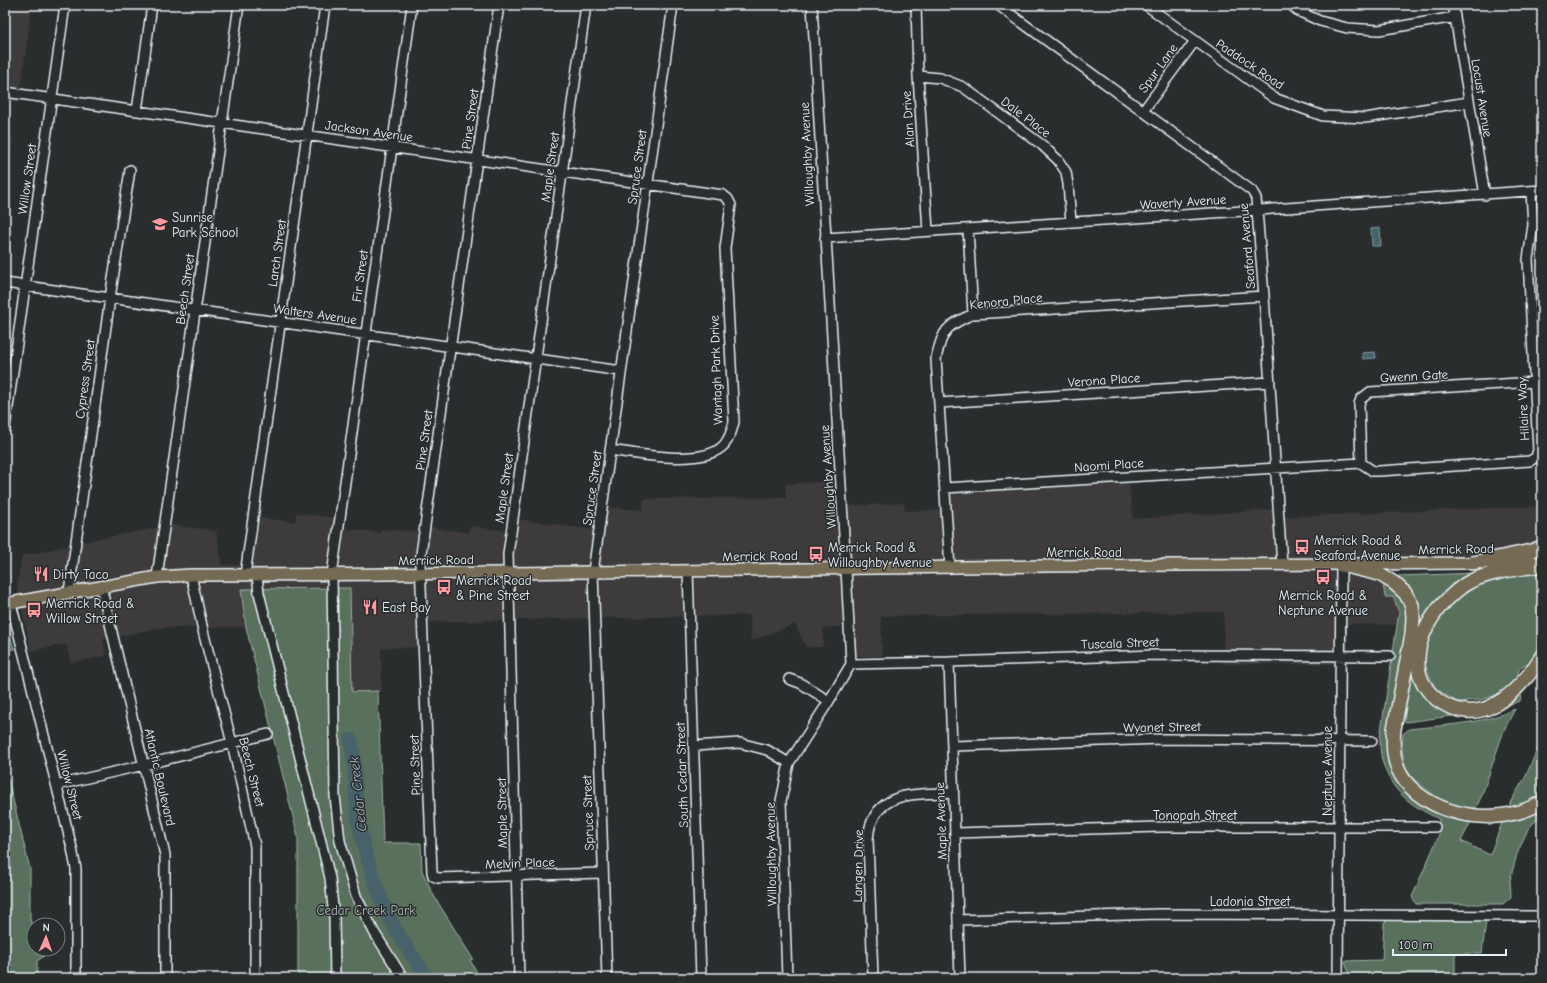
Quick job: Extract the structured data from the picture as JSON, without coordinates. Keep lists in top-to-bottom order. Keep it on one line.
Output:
{"streets":{"main road":["Merrick Road"],"street":["Paddock Road","Spur Lane","Locust Avenue","Dale Place","Pine Street","Alan Drive","Jackson Avenue","Willoughby Avenue","Maple Street","Spruce Street","Willow Street","Waverly Avenue","Seaford Avenue","Larch Street","Fir Street","Beech Street","Kenora Place","Walters Avenue","Wantagh Park Drive","Gwenn Gate","Cypress Street","Verona Place","Hilaire Way","Naomi Place","Tuscala Street","Wyanet Street","Neptune Avenue","South Cedar Street","Atlantic Boulevard","Tonopah Street","Maple Avenue","Melvin Place","Langen Drive","Ladonia Street"]},"crossings":[["Paddock Road","Spur Lane"],["Paddock Road","Locust Avenue"],["Spur Lane","Seaford Avenue"],["Locust Avenue","Waverly Avenue"],["Dale Place","Alan Drive"],["Dale Place","Waverly Avenue"],["Pine Street","Jackson Avenue"],["Pine Street","Walters Avenue"],["Pine Street","Merrick Road"],["Pine Street","Melvin Place"],["Alan Drive","Waverly Avenue"],["Jackson Avenue","Maple Street"],["Jackson Avenue","Spruce Street"],["Jackson Avenue","Willow Street"],["Jackson Avenue","Larch Street"],["Jackson Avenue","Fir Street"],["Jackson Avenue","Beech Street"],["Jackson Avenue","Wantagh Park Drive"],["Willoughby Avenue","Waverly Avenue"],["Willoughby Avenue","Merrick Road"],["Willoughby Avenue","Tuscala Street"],["Maple Street","Walters Avenue"],["Maple Street","Merrick Road"],["Maple Street","Melvin Place"],["Spruce Street","Walters Avenue"],["Spruce Street","Wantagh Park Drive"],["Spruce Street","Merrick Road"],["Spruce Street","Melvin Place"],["Willow Street","Walters Avenue"],["Willow Street","Merrick Road"],["Waverly Avenue","Seaford Avenue"],["Waverly Avenue","Hilaire Way"],["Seaford Avenue","Kenora Place"],["Seaford Avenue","Verona Place"],["Seaford Avenue","Hilaire Way"],["Seaford Avenue","Naomi Place"],["Seaford Avenue","Merrick Road"],["Larch Street","Walters Avenue"],["Larch Street","Merrick Road"],["Fir Street","Walters Avenue"],["Fir Street","Merrick Road"],["Beech Street","Walters Avenue"],["Beech Street","Merrick Road"],["Kenora Place","Verona Place"],["Kenora Place","Naomi Place"],["Kenora Place","Merrick Road"],["Walters Avenue","Cypress Street"],["Gwenn Gate","Hilaire Way"],["Cypress Street","Merrick Road"],["Hilaire Way","Naomi Place"],["Merrick Road","Neptune Avenue"],["Merrick Road","South Cedar Street"],["Merrick Road","Atlantic Boulevard"],["Tuscala Street","Neptune Avenue"],["Tuscala Street","Maple Avenue"],["Wyanet Street","Neptune Avenue"],["Wyanet Street","Maple Avenue"],["Neptune Avenue","Tonopah Street"],["Neptune Avenue","Ladonia Street"],["Tonopah Street","Maple Avenue"],["Maple Avenue","Langen Drive"],["Maple Avenue","Ladonia Street"]],"water":["Cedar Creek"],"parks":["Cedar Creek Park"],"places":{"school or university":["Sunrise Park School"],"bus stop":["Merrick Road & Seaford Avenue","Merrick Road & Willoughby Avenue","Merrick Road & Neptune Avenue","Merrick Road & Pine Street","Merrick Road & Willow Street"],"restaurant":["Dirty Taco","East Bay"]},"scale_bar":"100 m","north":"top"}
